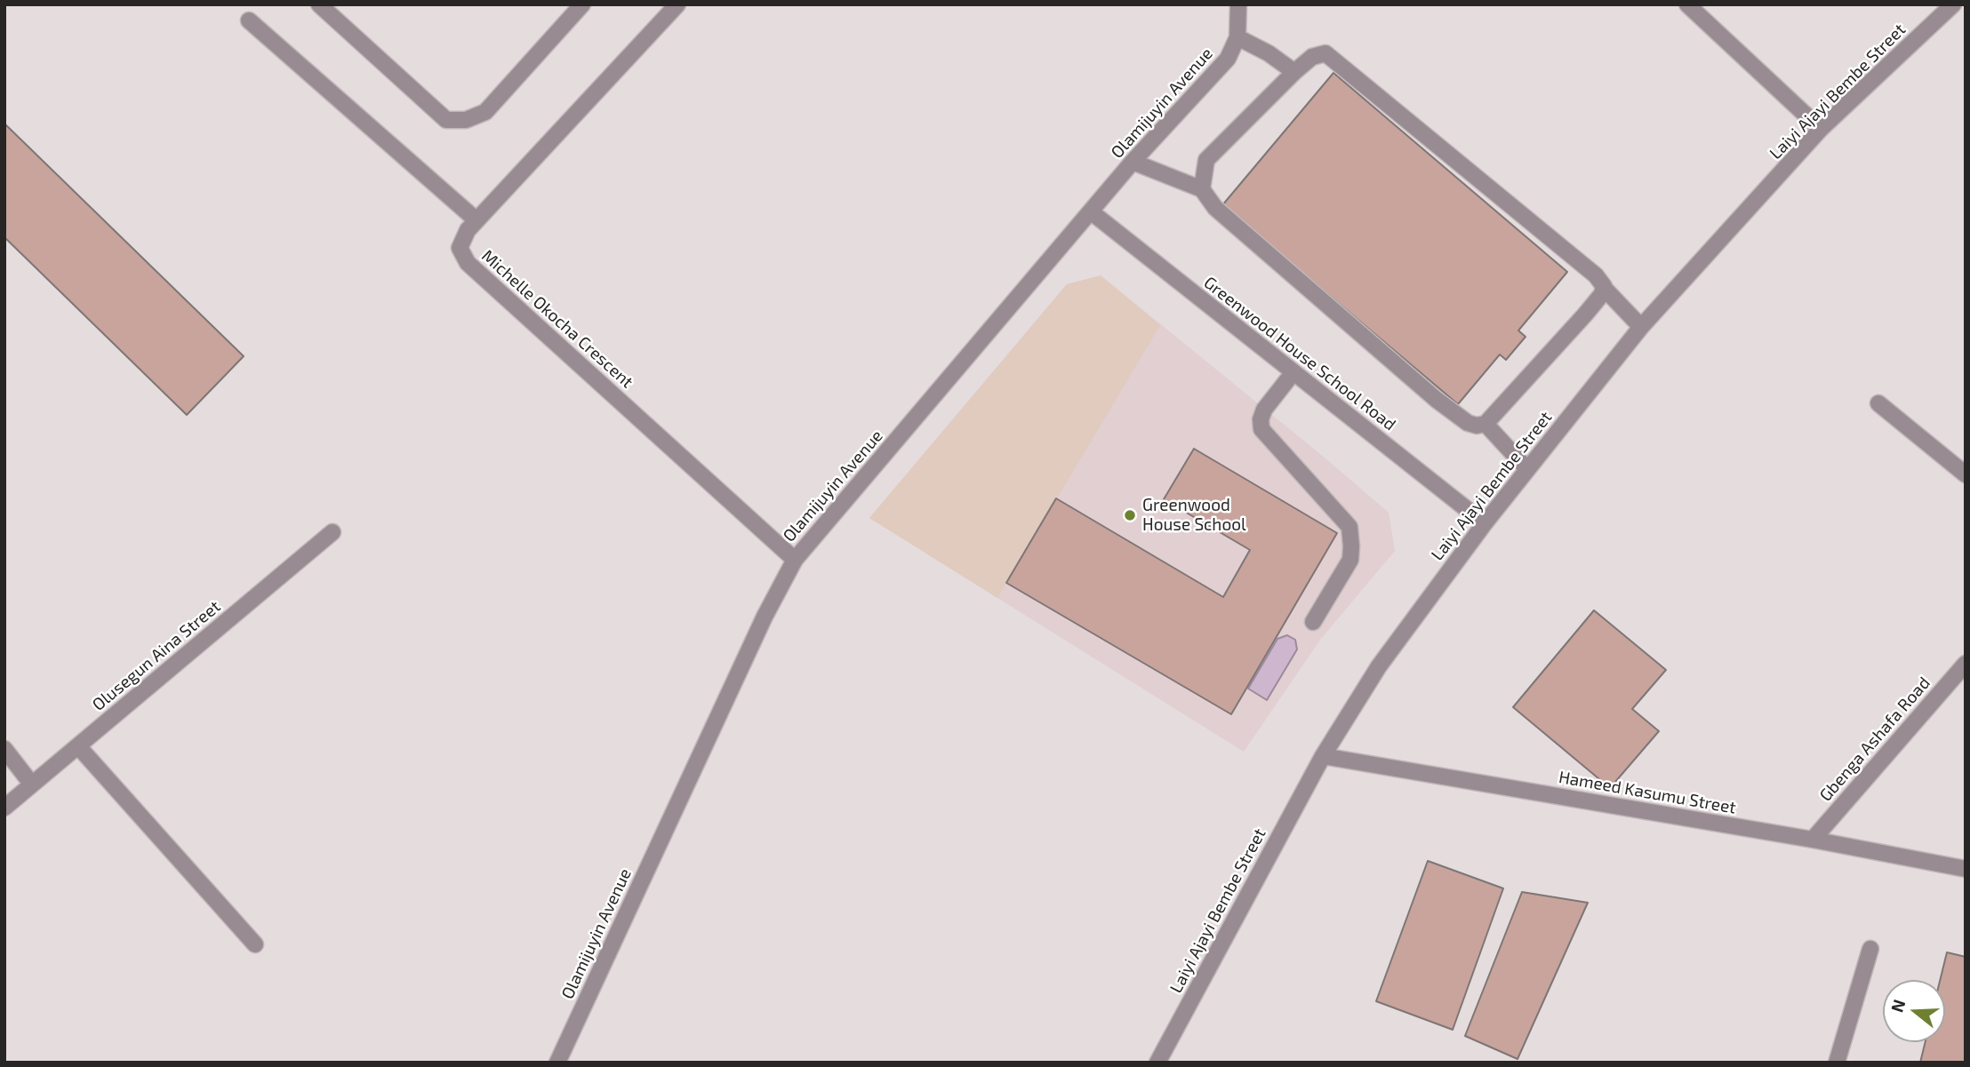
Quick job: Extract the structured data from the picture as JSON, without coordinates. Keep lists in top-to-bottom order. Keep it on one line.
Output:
{"streets":{"street":["Laiyi Ajayi Bembe Street","Olamijuyin Avenue","Michelle Okocha Crescent","Greenwood House School Road","Olusegun Aina Street","Gbenga Ashafa Road","Hameed Kasumu Street"]},"crossings":[["Laiyi Ajayi Bembe Street","Greenwood House School Road"],["Laiyi Ajayi Bembe Street","Hameed Kasumu Street"],["Olamijuyin Avenue","Michelle Okocha Crescent"],["Olamijuyin Avenue","Greenwood House School Road"],["Gbenga Ashafa Road","Hameed Kasumu Street"]],"places":["Greenwood House School"],"north":"left"}
